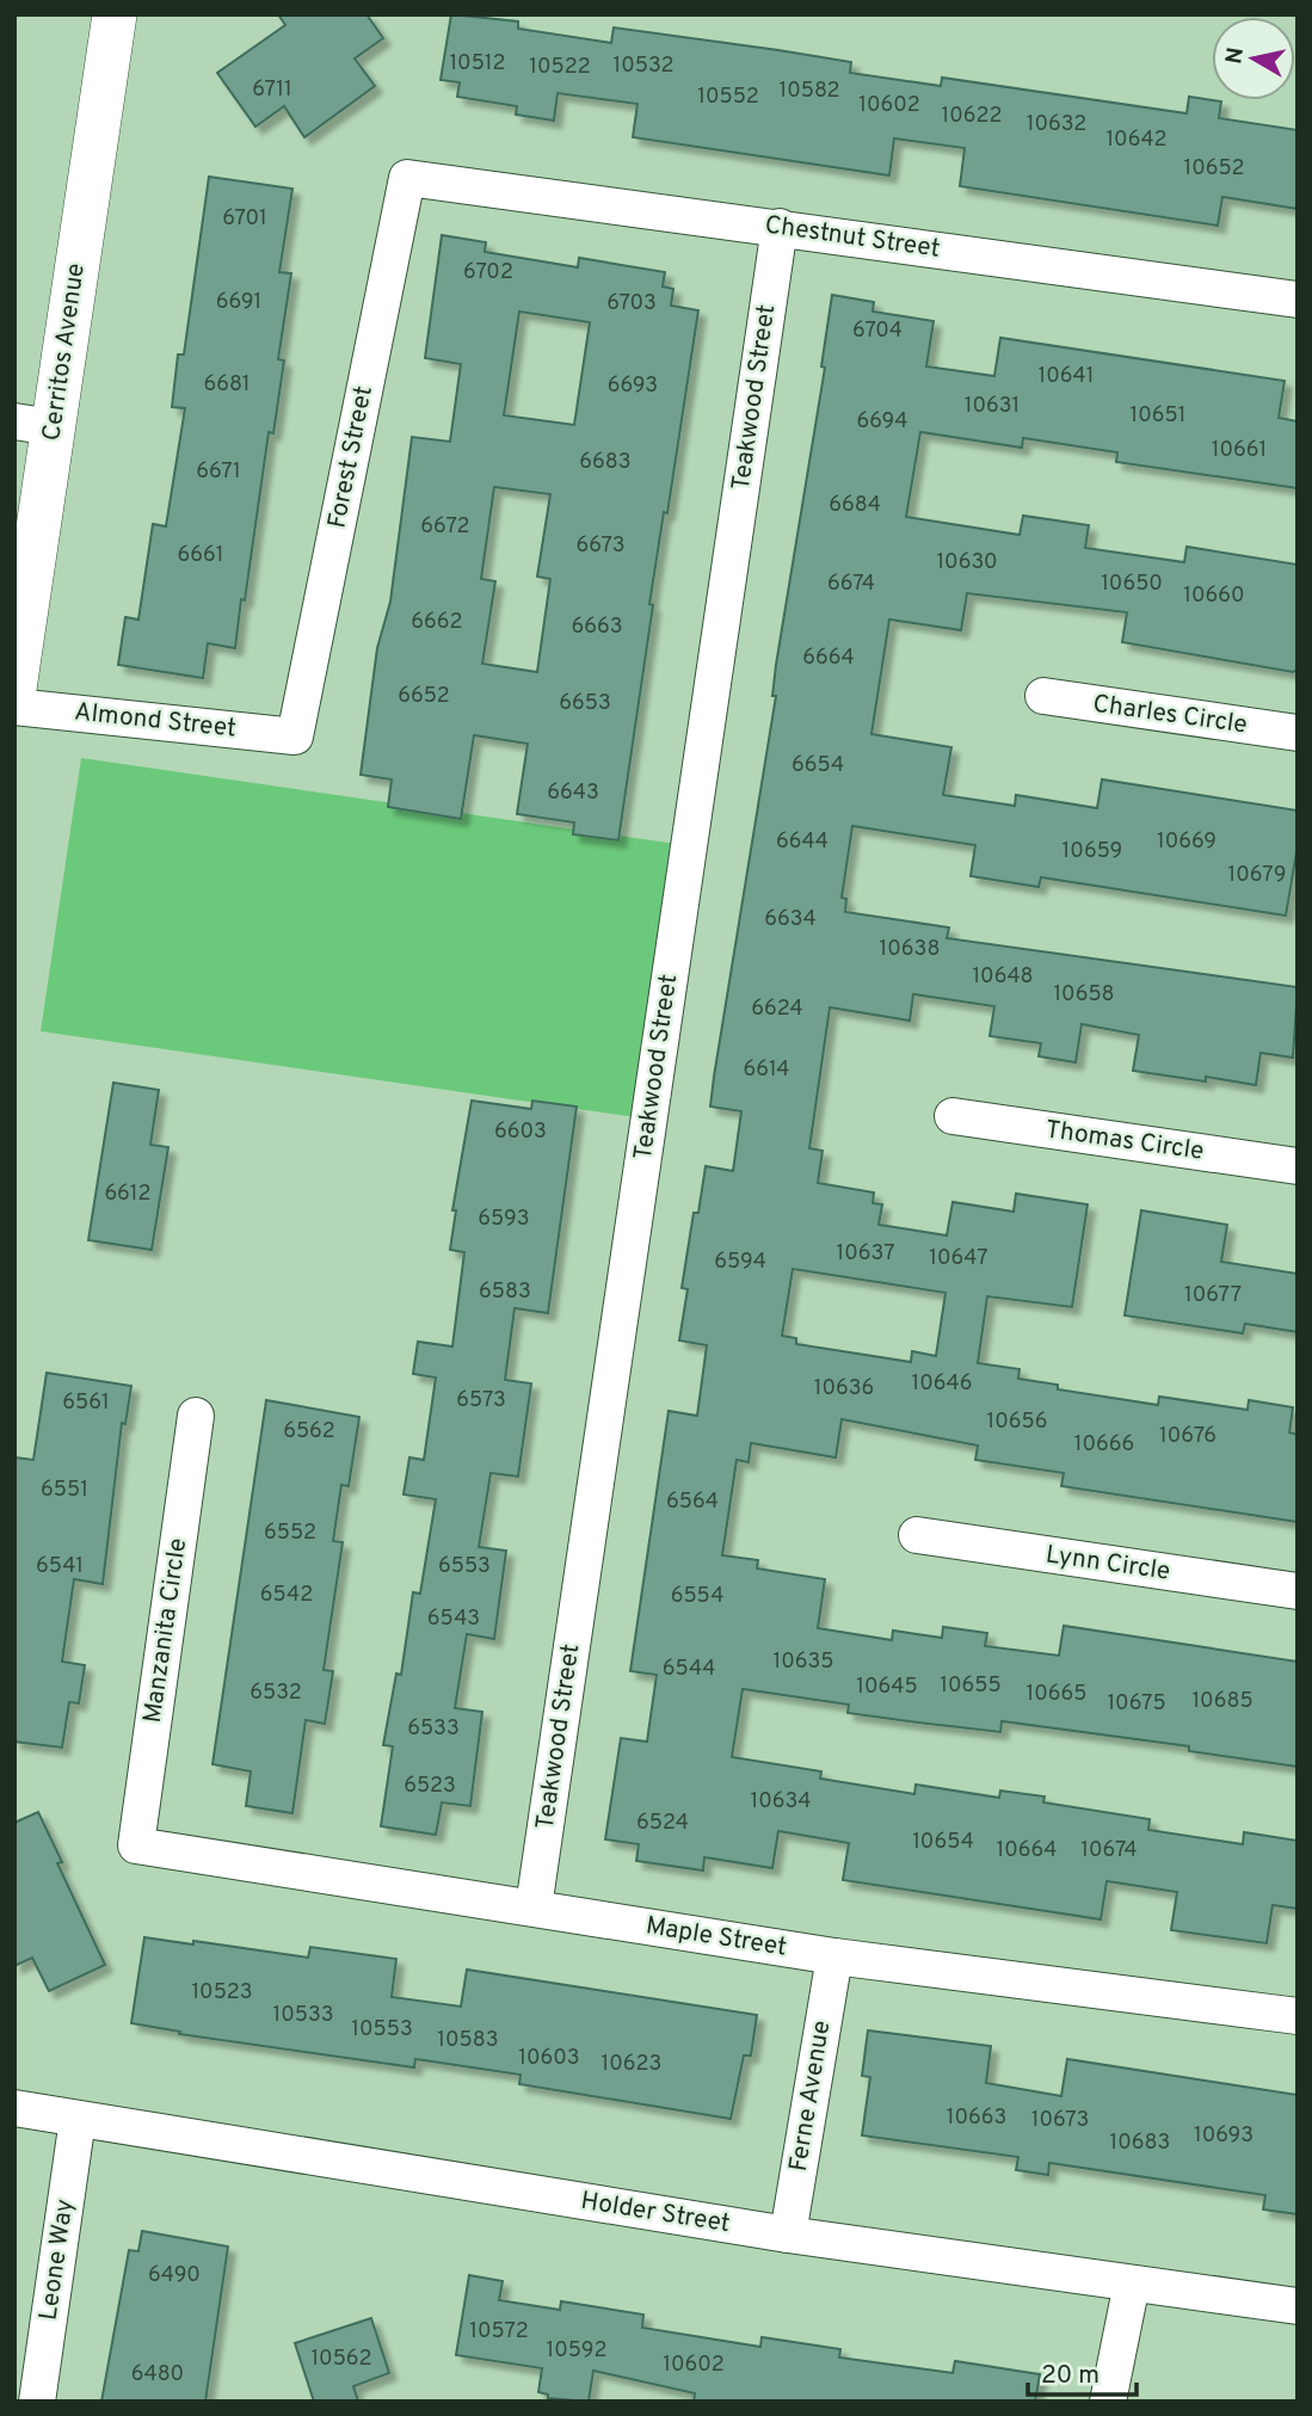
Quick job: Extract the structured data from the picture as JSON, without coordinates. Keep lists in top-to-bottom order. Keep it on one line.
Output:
{"streets":{"main road":["Cerritos Avenue"],"street":["Chestnut Street","Teakwood Street","Forest Street","Charles Circle","Almond Street","Thomas Circle","Lynn Circle","Manzanita Circle","Maple Street","Ferne Avenue","Holder Street","Leone Way"]},"crossings":[["Chestnut Street","Teakwood Street"],["Chestnut Street","Forest Street"],["Teakwood Street","Maple Street"],["Forest Street","Almond Street"],["Manzanita Circle","Maple Street"],["Maple Street","Ferne Avenue"],["Ferne Avenue","Holder Street"],["Holder Street","Leone Way"]],"house_numbers":["10512","10532","10522","6711","10582","10552","10602","10622","10632","10642","10652","6701","6702","6691","6703","6704","10641","6681","6693","10631","10651","6694","10661","6683","6671","6684","6672","6673","6661","10630","6674","10650","10660","6662","6663","6664","6652","6653","6654","6643","6644","10669","10659","10679","6634","10638","10648","10658","6624","6614","6603","6612","6593","10637","10647","6594","6583","10677","10646","10636","6573","6561","10656","6562","10676","10666","6551","6564","6552","6541","6553","6542","6554","6543","10635","6544","10655","10645","6532","10665","10685","10675","6533","6523","10634","6524","10654","10664","10674","10523","10533","10553","10583","10603","10623","10663","10673","10693","10683","6490","10572","10592","10562","10602","6480"],"scale_bar":"20 m","north":"left"}
